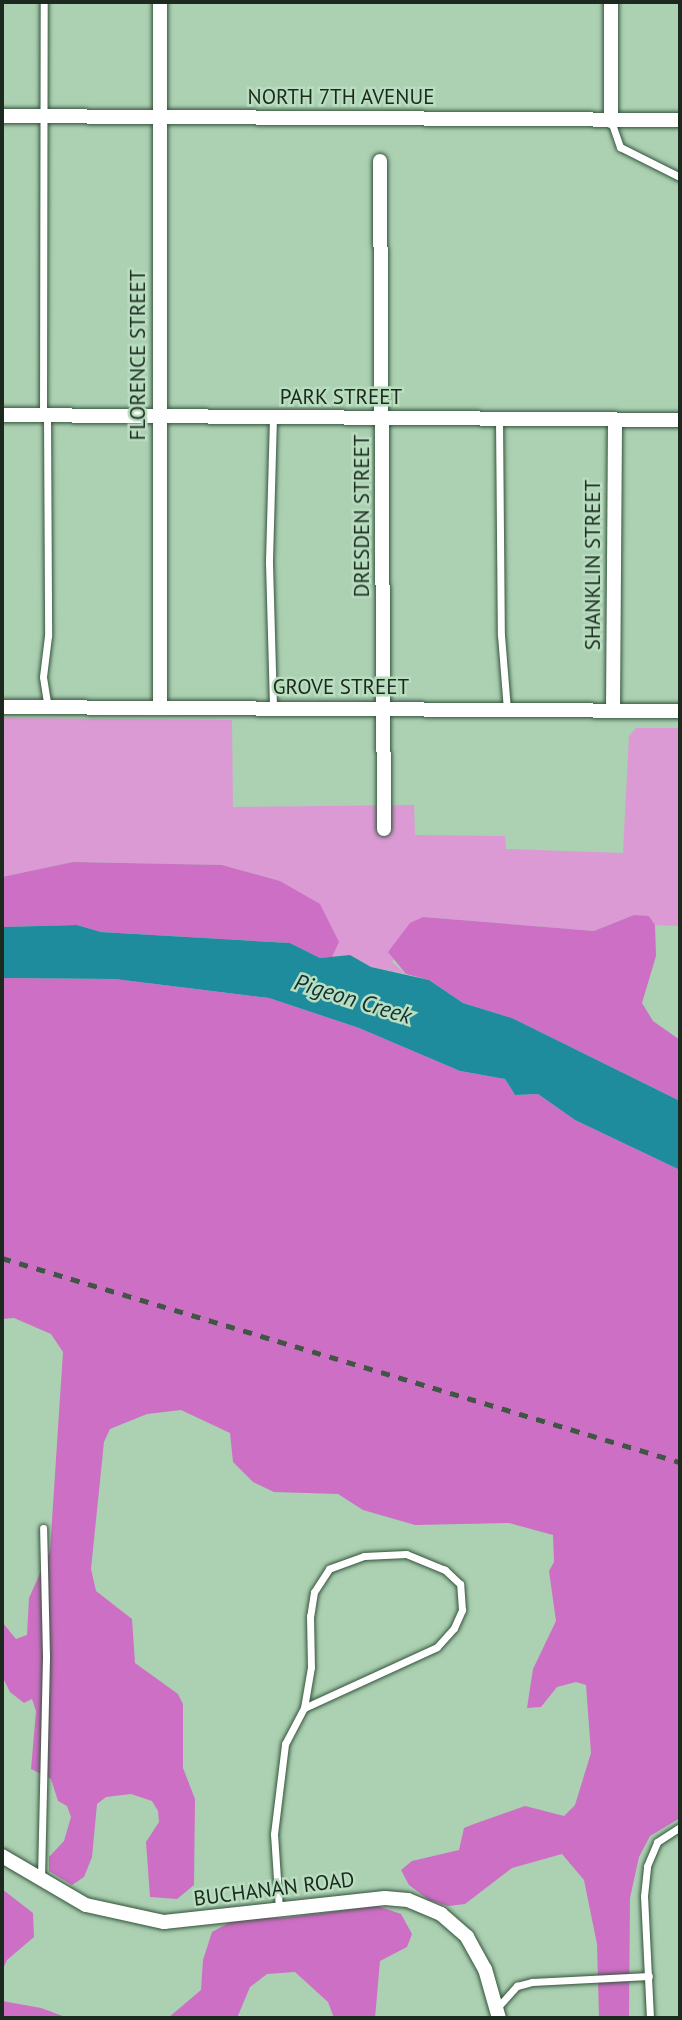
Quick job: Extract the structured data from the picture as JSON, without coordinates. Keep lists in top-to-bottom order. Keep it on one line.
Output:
{"streets":{"street":["NORTH 7TH AVENUE","FLORENCE STREET","PARK STREET","DRESDEN STREET","SHANKLIN STREET","GROVE STREET","BUCHANAN ROAD"]},"crossings":[["NORTH 7TH AVENUE","FLORENCE STREET"],["FLORENCE STREET","PARK STREET"],["FLORENCE STREET","GROVE STREET"],["PARK STREET","DRESDEN STREET"],["PARK STREET","SHANKLIN STREET"],["DRESDEN STREET","GROVE STREET"],["SHANKLIN STREET","GROVE STREET"]],"water":["Pigeon Creek"]}
